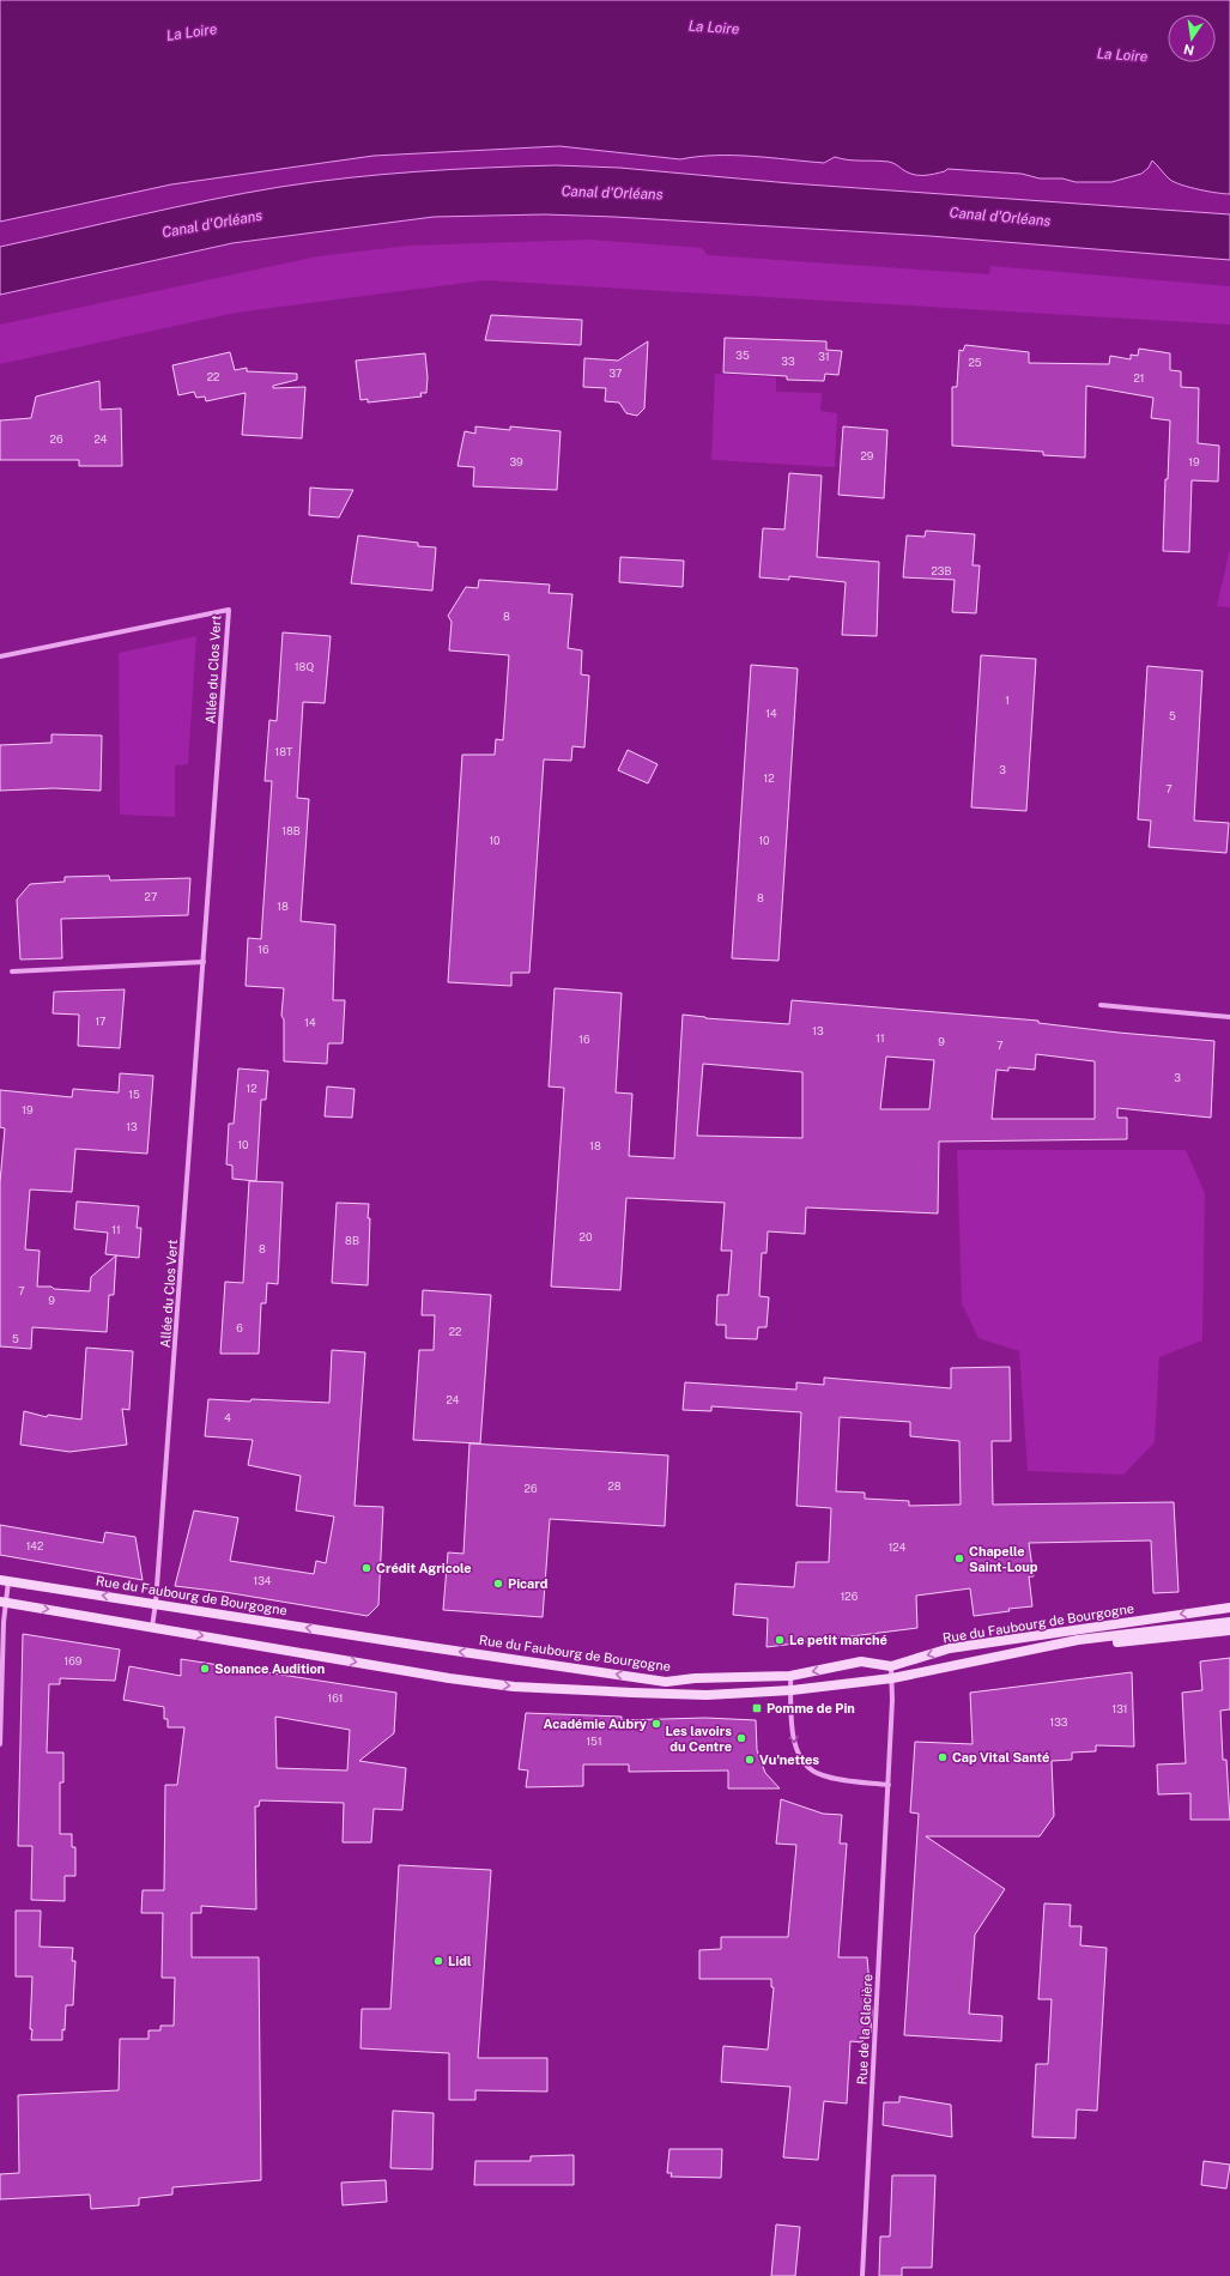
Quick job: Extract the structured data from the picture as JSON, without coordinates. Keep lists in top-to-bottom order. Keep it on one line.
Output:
{"streets":{"main road":["Rue du Faubourg de Bourgogne"],"street":["Allée du Clos Vert","Rue de la Glacière"]},"crossings":[["Allée du Clos Vert","Rue du Faubourg de Bourgogne"],["Rue du Faubourg de Bourgogne","Rue de la Glacière"]],"water":["La Loire","Canal d'Orléans"],"places":{"other":["Chapelle Saint-Loup","Crédit Agricole","Picard","Le petit marché","Sonance Audition","Académie Aubry","Les lavoirs du Centre","Cap Vital Santé","Vu'nettes","Lidl"],"transit":["Pomme de Pin"]},"house_numbers":["35","31","33","25","37","22","21","26","24","29","39","19","23B","8","18Q","1","14","5","18T","3","12","7","18B","10","10","27","8","18","16","17","14","13","11","16","9","7","3","12","15","19","13","10","18","11","20","8B","8","7","9","6","22","5","24","4","28","26","142","124","134","126","169","161","131","133","151"],"north":"bottom"}
